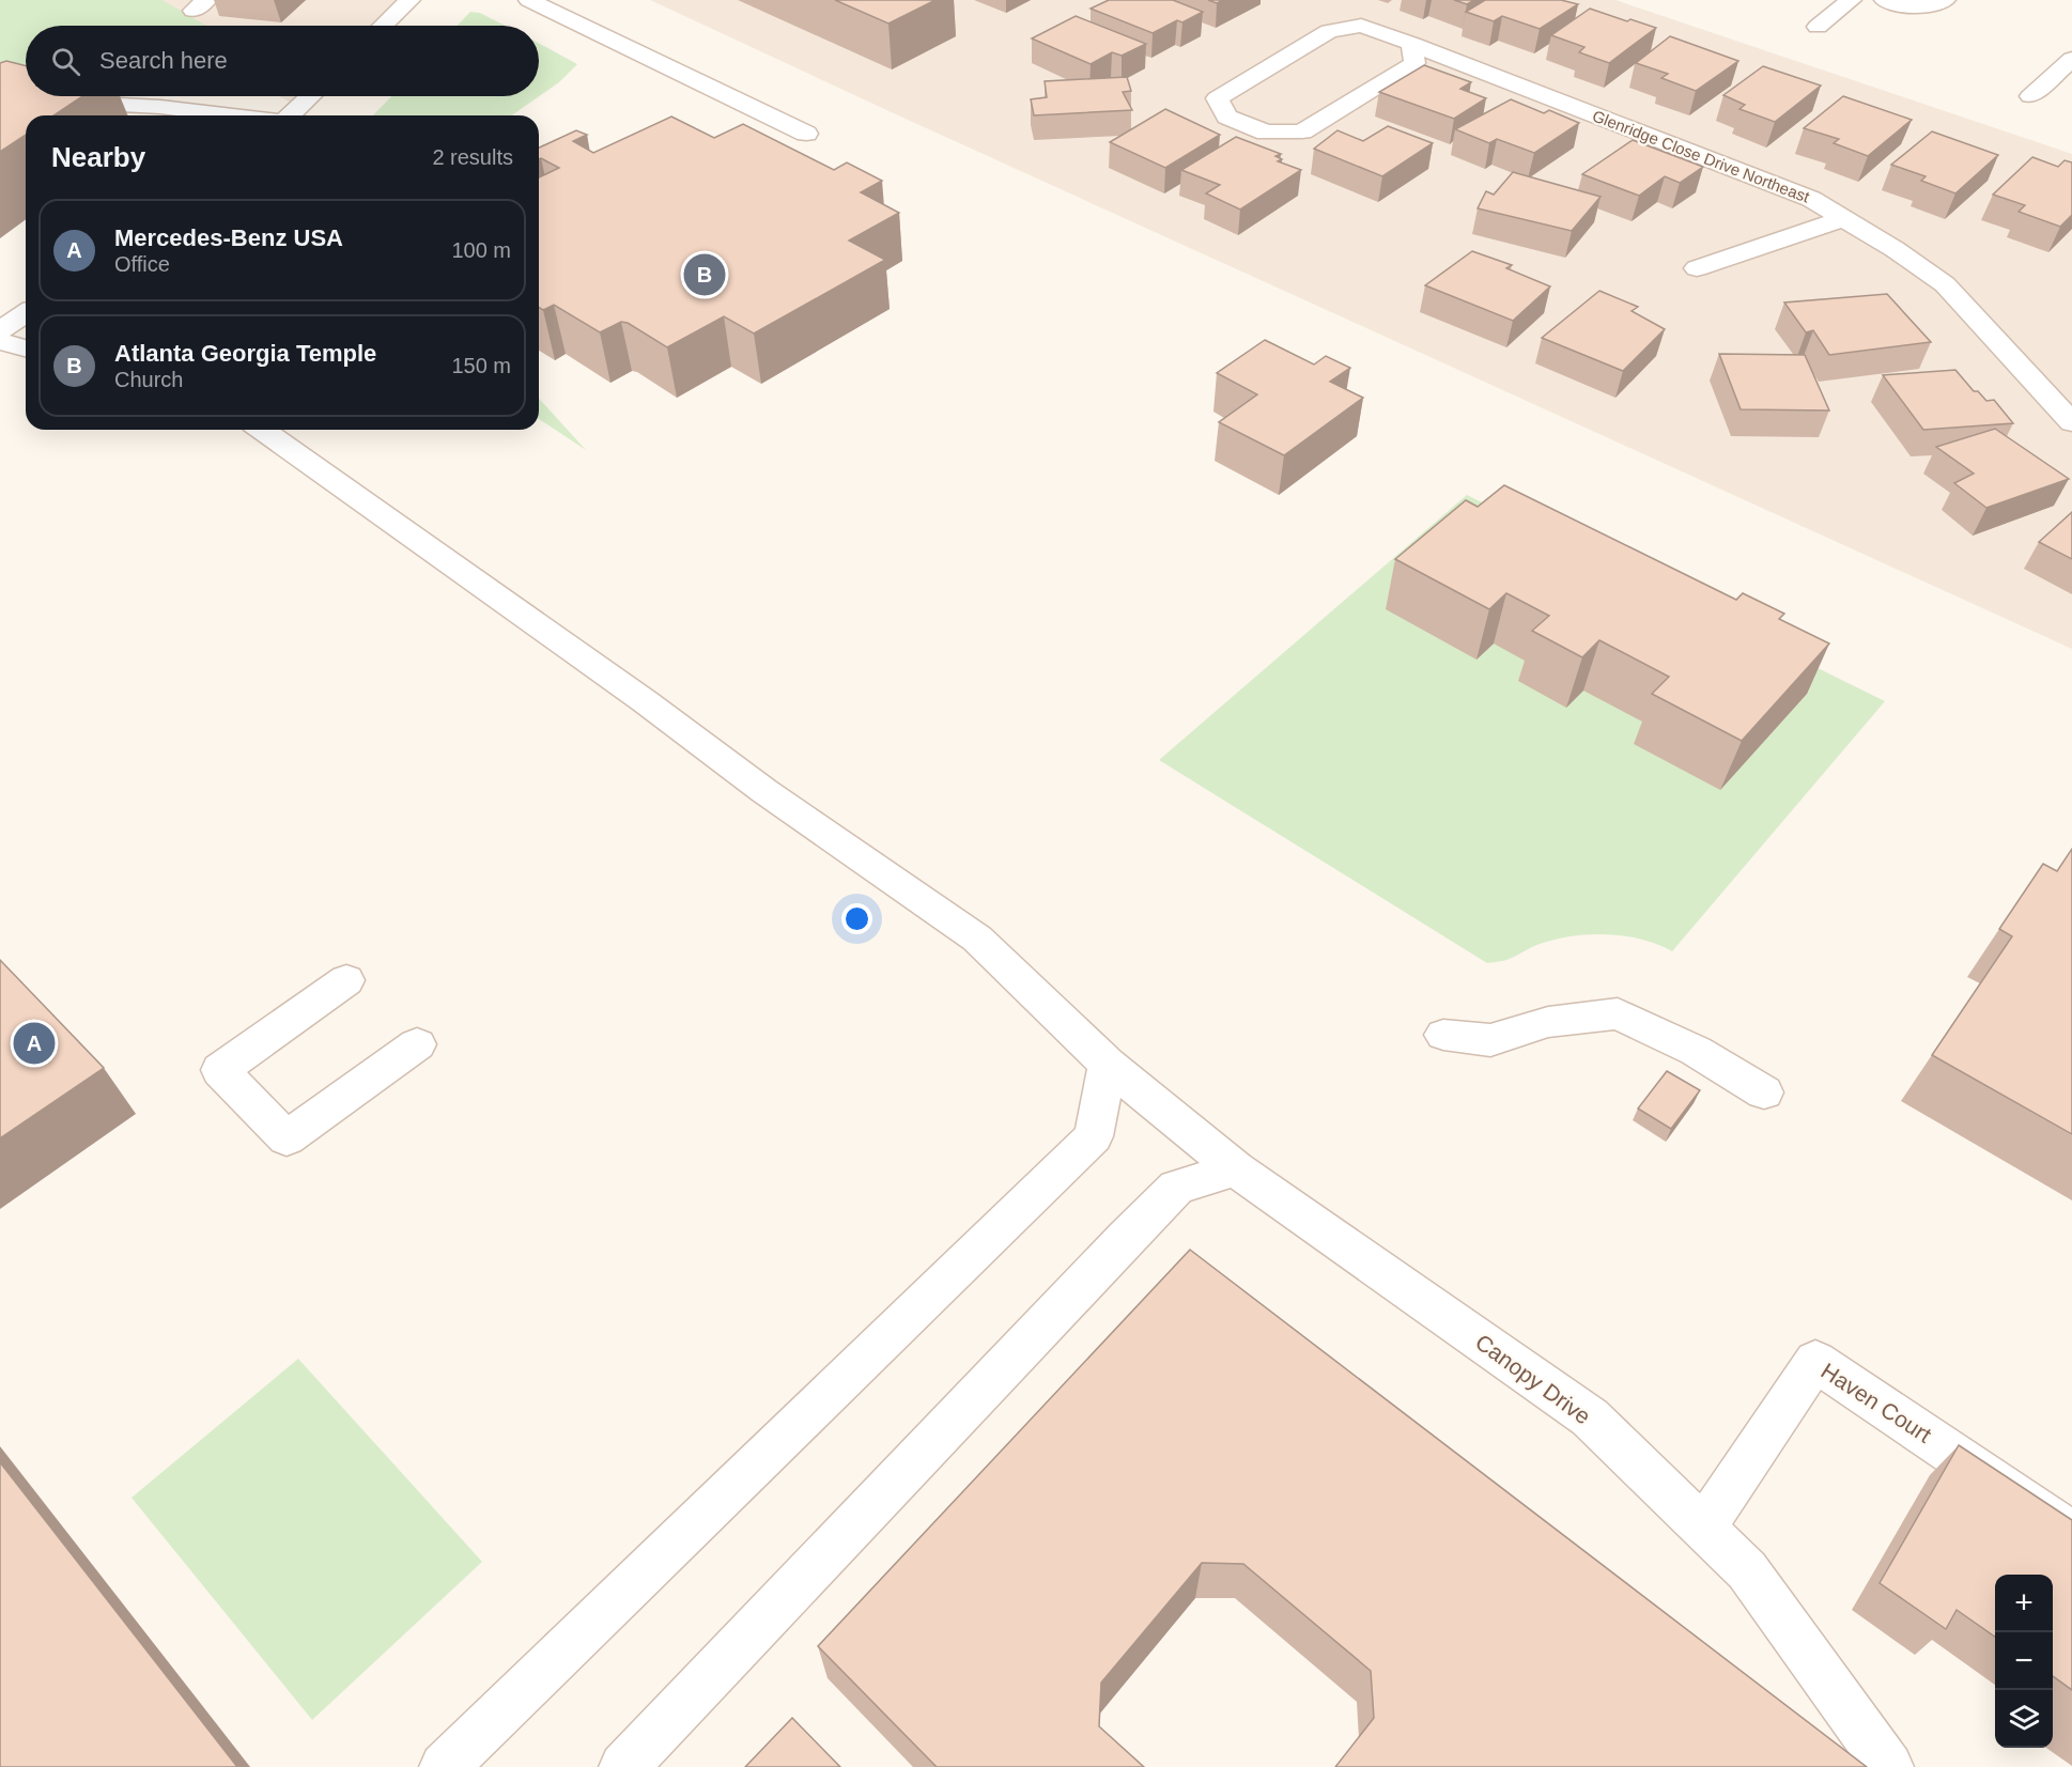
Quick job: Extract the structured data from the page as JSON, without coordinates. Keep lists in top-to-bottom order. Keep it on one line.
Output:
{"streets":{"street":["Glenridge Close Drive Northeast","Canopy Drive","Haven Court"]},"crossings":[["Canopy Drive","Haven Court"]],"page":{"search":"Search here","heading":["Nearby","2 results"],"list":[{"mark":"A","name":"Mercedes-Benz USA","note":"Office","value":"100 m"},{"mark":"B","name":"Atlanta Georgia Temple","note":"Church","value":"150 m"}],"pins":["B","A"],"map_buttons":["+","−"]}}
